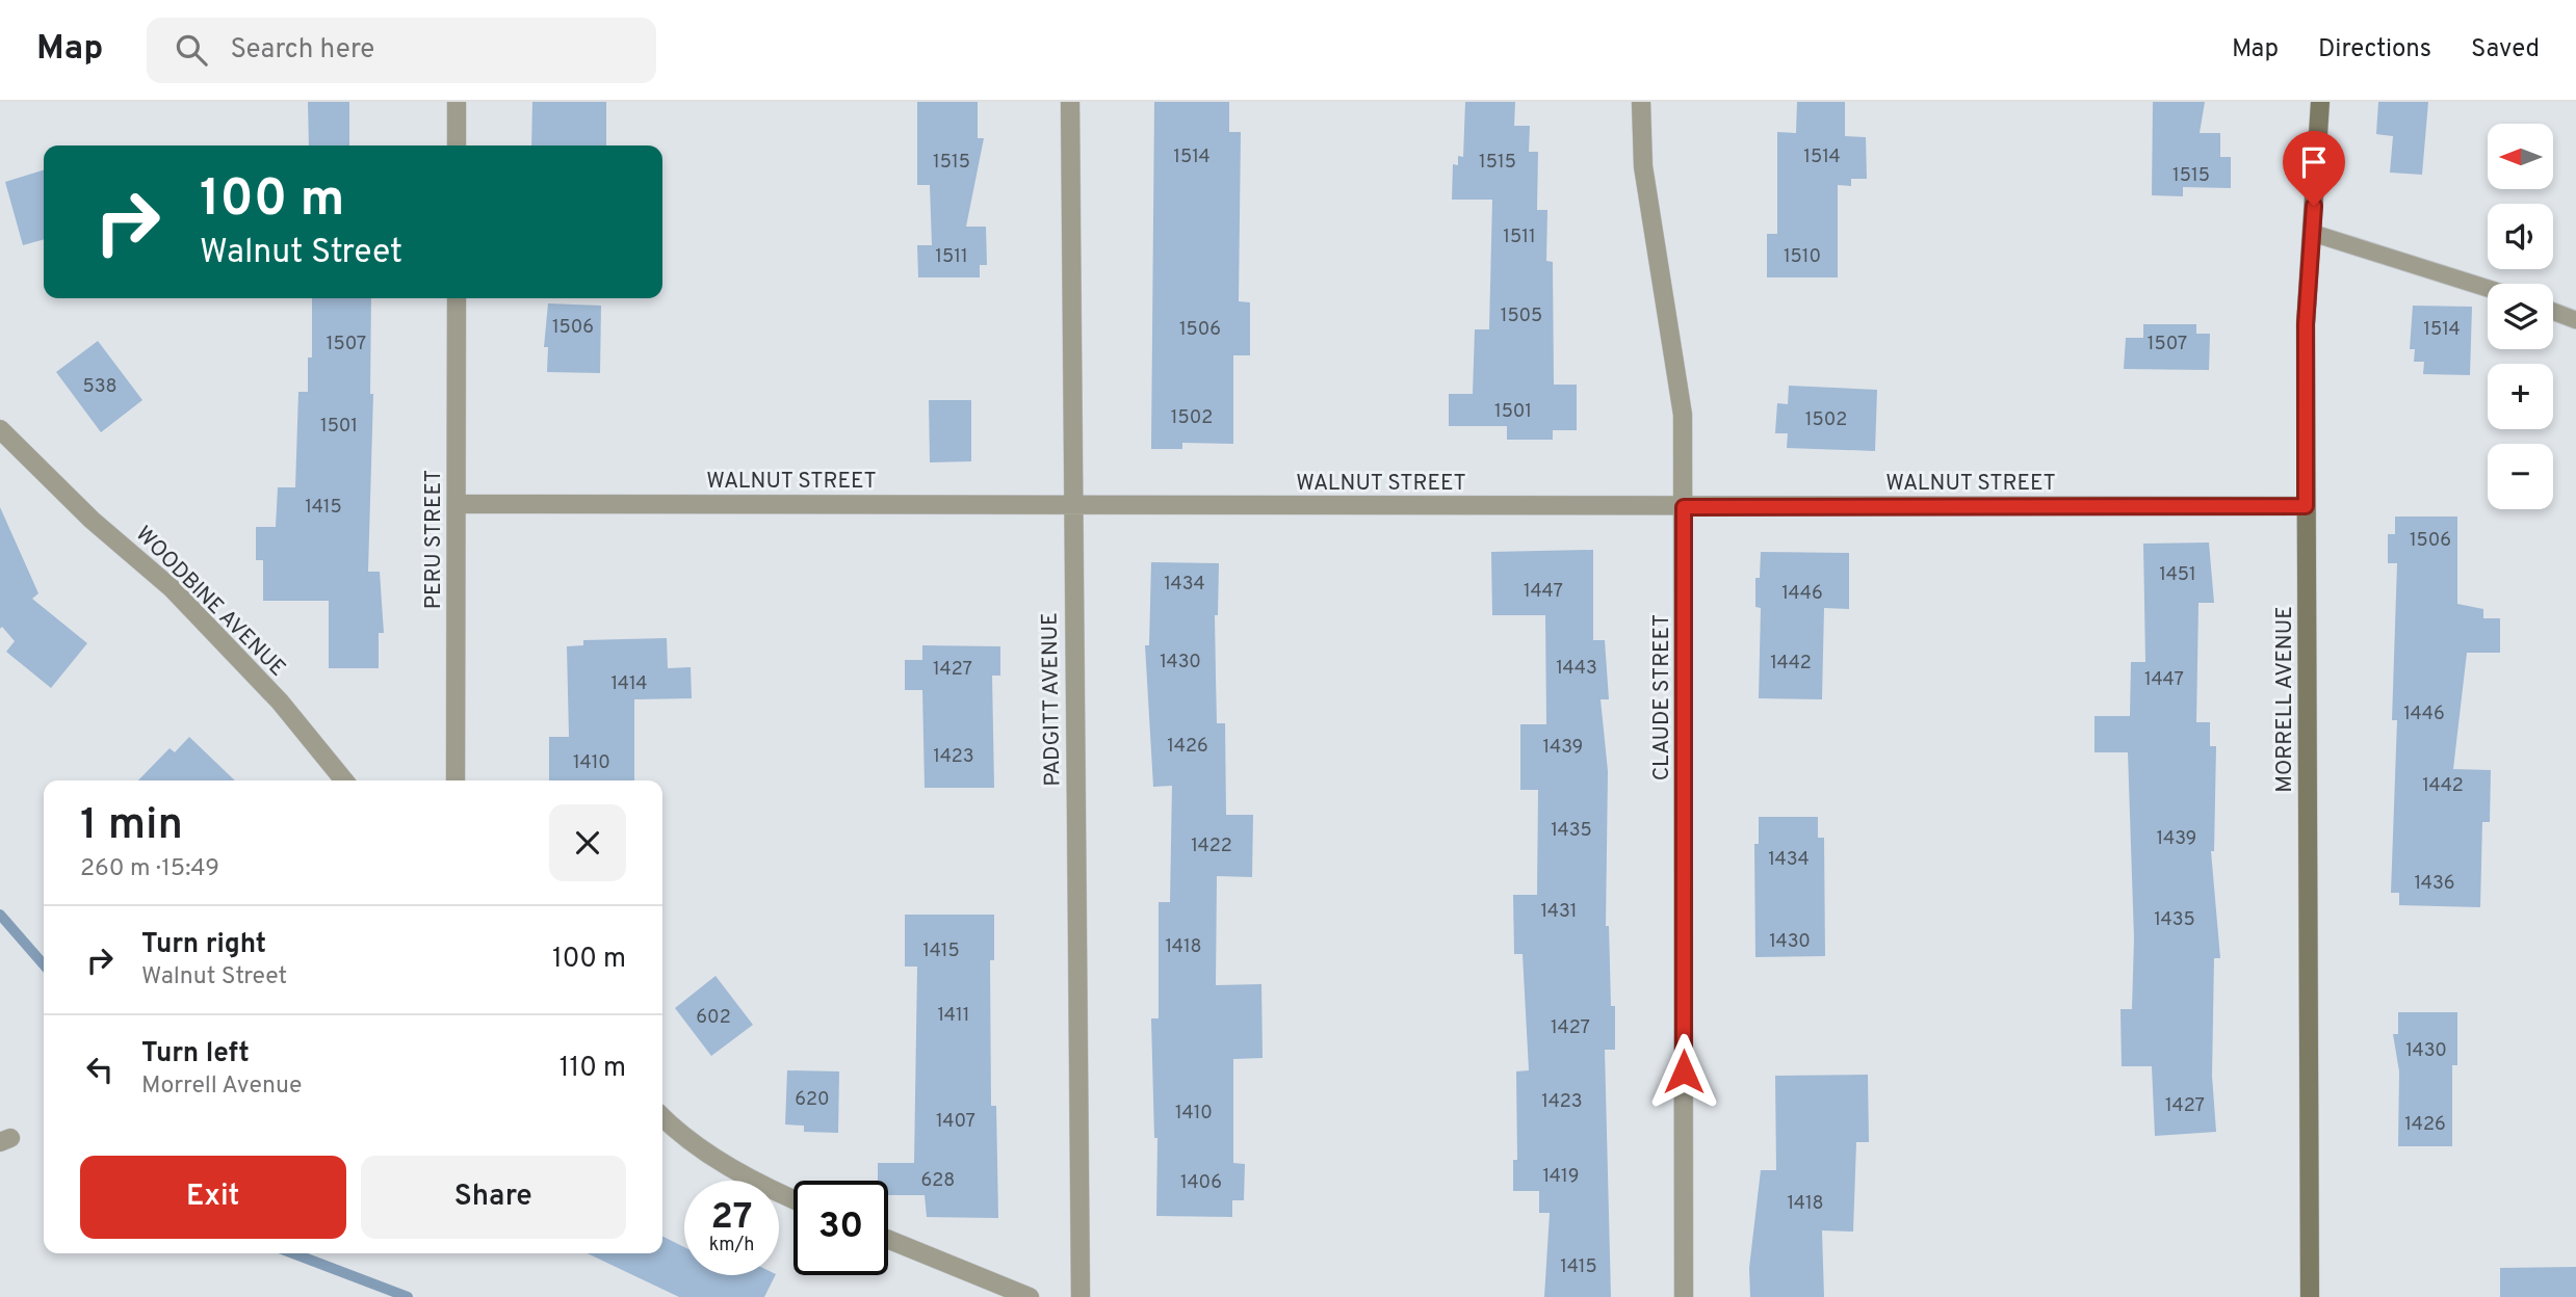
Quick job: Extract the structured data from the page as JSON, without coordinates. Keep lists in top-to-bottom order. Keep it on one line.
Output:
{"streets":{"street":["WALNUT STREET","PERU STREET","WOODBINE AVENUE","CLAUDE STREET","PADGITT AVENUE","MORRELL AVENUE"]},"crossings":[["WALNUT STREET","PERU STREET"],["WALNUT STREET","CLAUDE STREET"],["WALNUT STREET","PADGITT AVENUE"],["WALNUT STREET","MORRELL AVENUE"]],"house_numbers":["1514","1514","1515","1515","1515","1511","1511","1510","1505","1506","1506","1514","1507","1507","538","1501","1502","1502","1501","1415","1506","1451","1434","1447","1446","1430","1442","1443","1427","1447","1414","1446","1426","1439","1423","1410","1442","1435","1439","1422","1434","1436","1431","1435","1430","1418","1415","1411","602","1427","1430","620","1423","1427","1410","1407","1426","1419","628","1406","1418","1415"],"north":"left","page":{"header":"Map","search":"Search here","nav":["Map","Directions","Saved"],"map_buttons":["+","−"],"turn":["100 m","Walnut Street"],"heading":["1 min","260 m · 15:49"],"list":[{"name":"Turn right","note":"Walnut Street","value":"100 m"},{"name":"Turn left","note":"Morrell Avenue","value":"110 m"}],"buttons":["Exit","Share"],"speed":"27 km/h","limit":"30"}}
